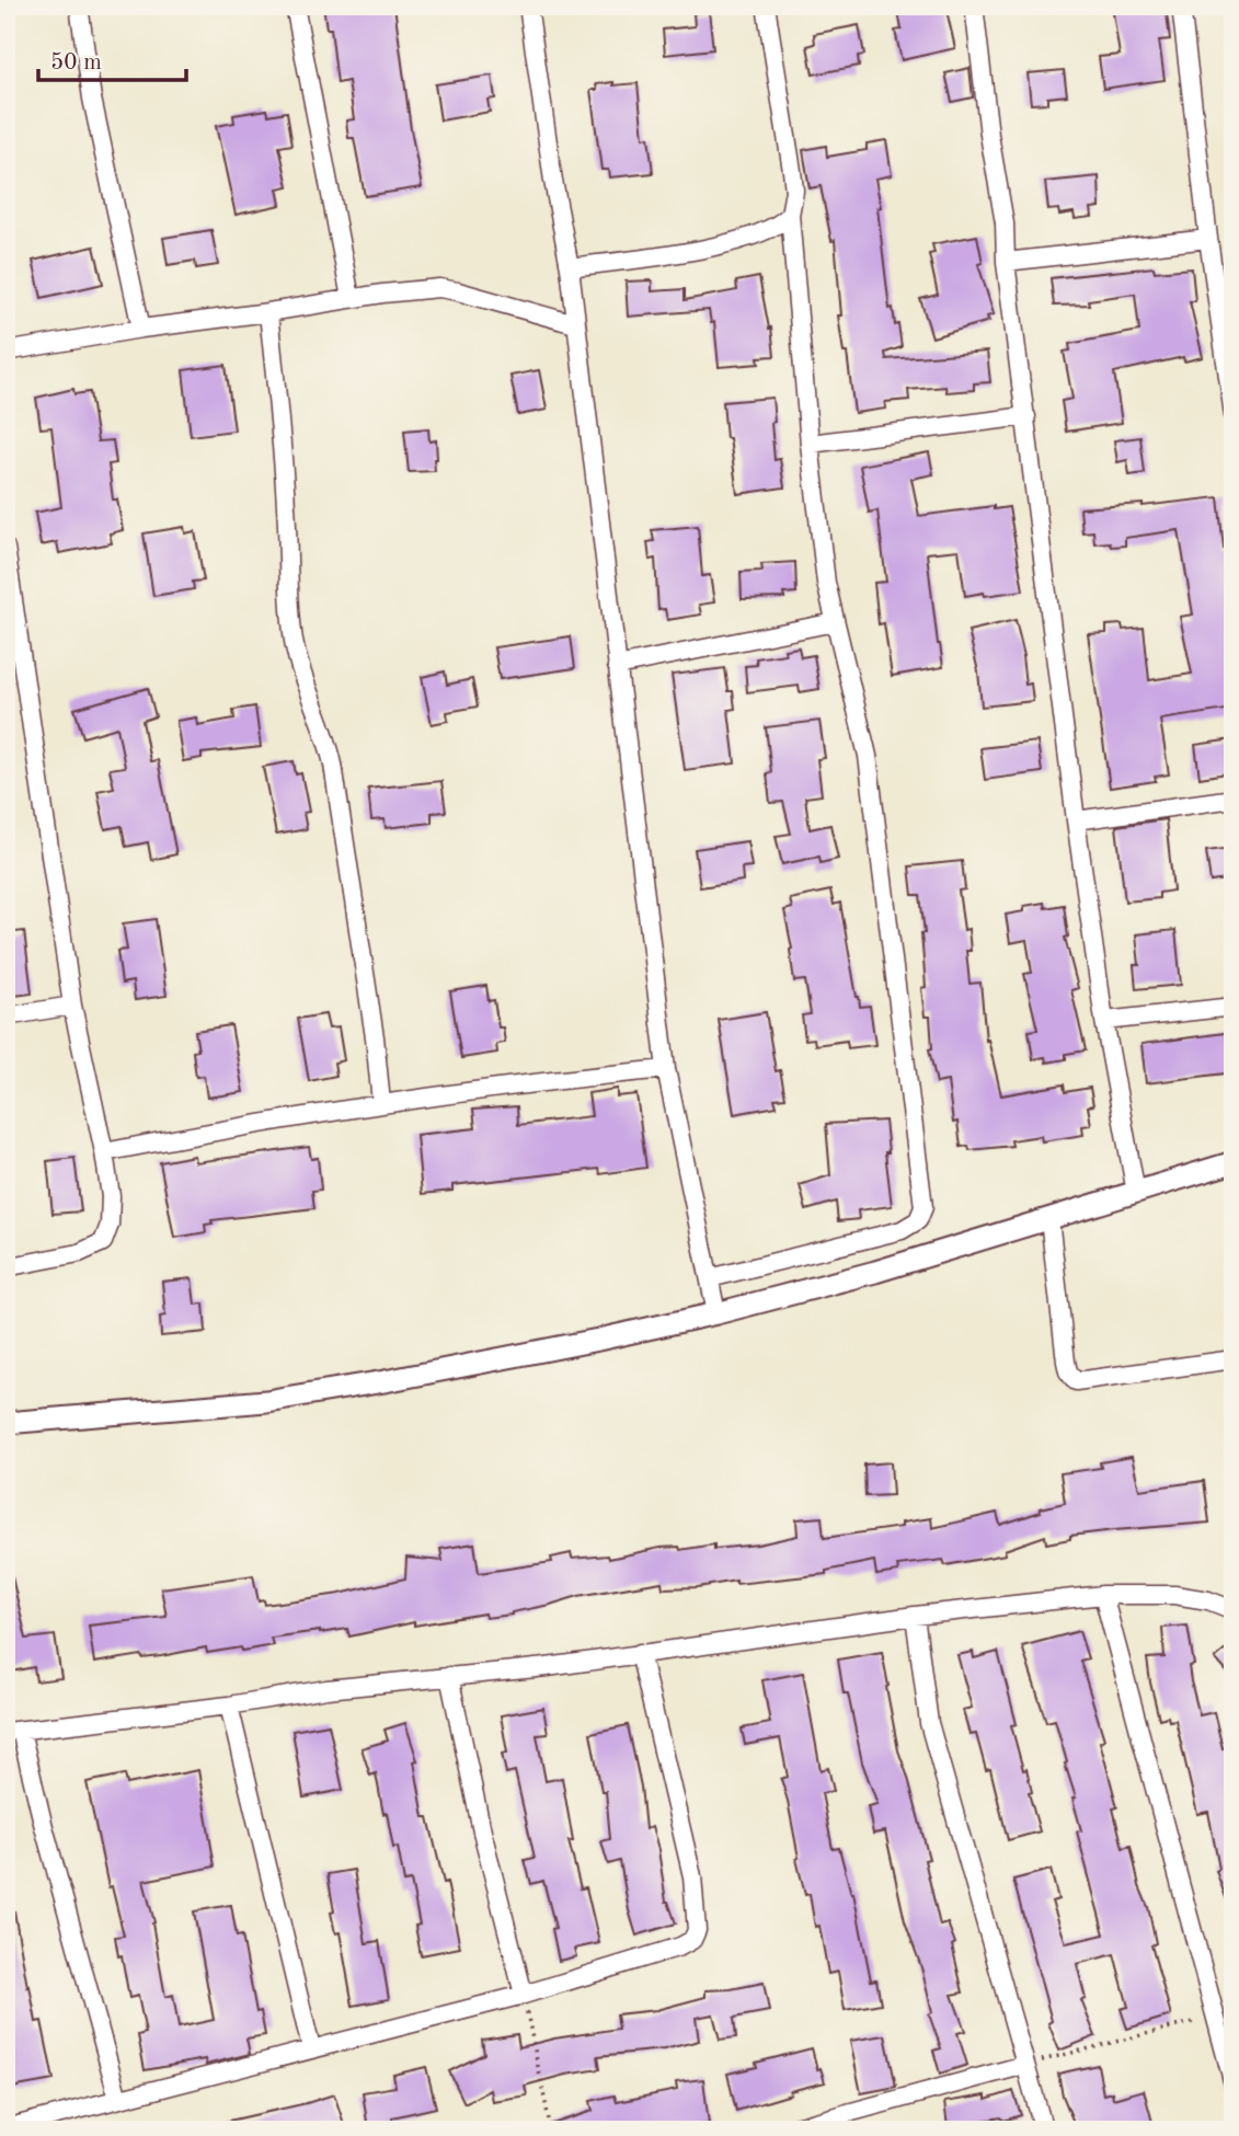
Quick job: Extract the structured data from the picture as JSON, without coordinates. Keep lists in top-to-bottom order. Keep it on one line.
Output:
{"scale_bar":"50 m"}
